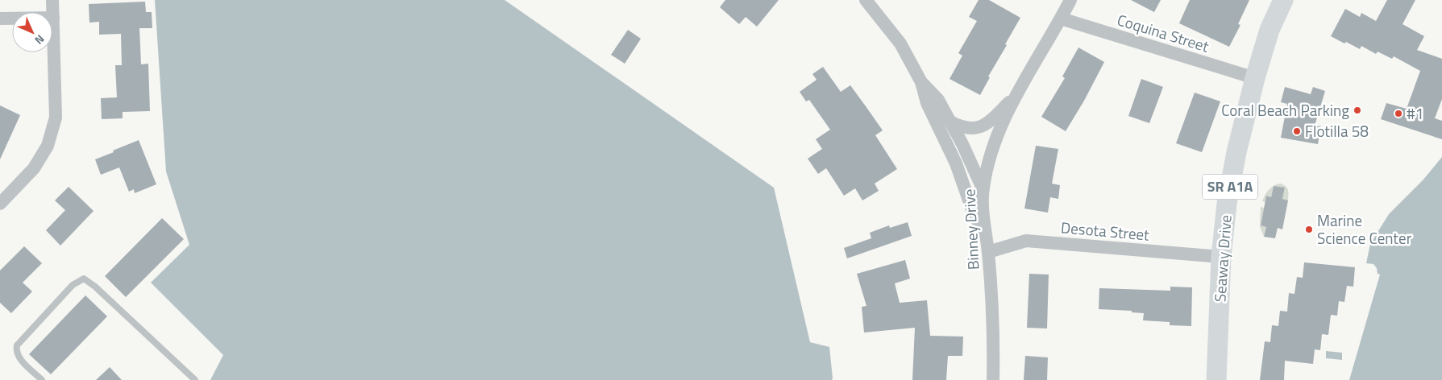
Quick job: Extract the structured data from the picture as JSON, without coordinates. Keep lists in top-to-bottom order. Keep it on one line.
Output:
{"streets":{"main road":["SR A1A","Seaway Drive"],"street":["Coquina Street","Binney Drive","Desota Street"]},"crossings":[["Coquina Street","Binney Drive"],["Coquina Street","Seaway Drive"],["Binney Drive","Desota Street"],["Desota Street","Seaway Drive"]],"places":["Coral Beach Parking","#1","Flotilla 58","Marine Science Center"],"north":"bottom right"}
